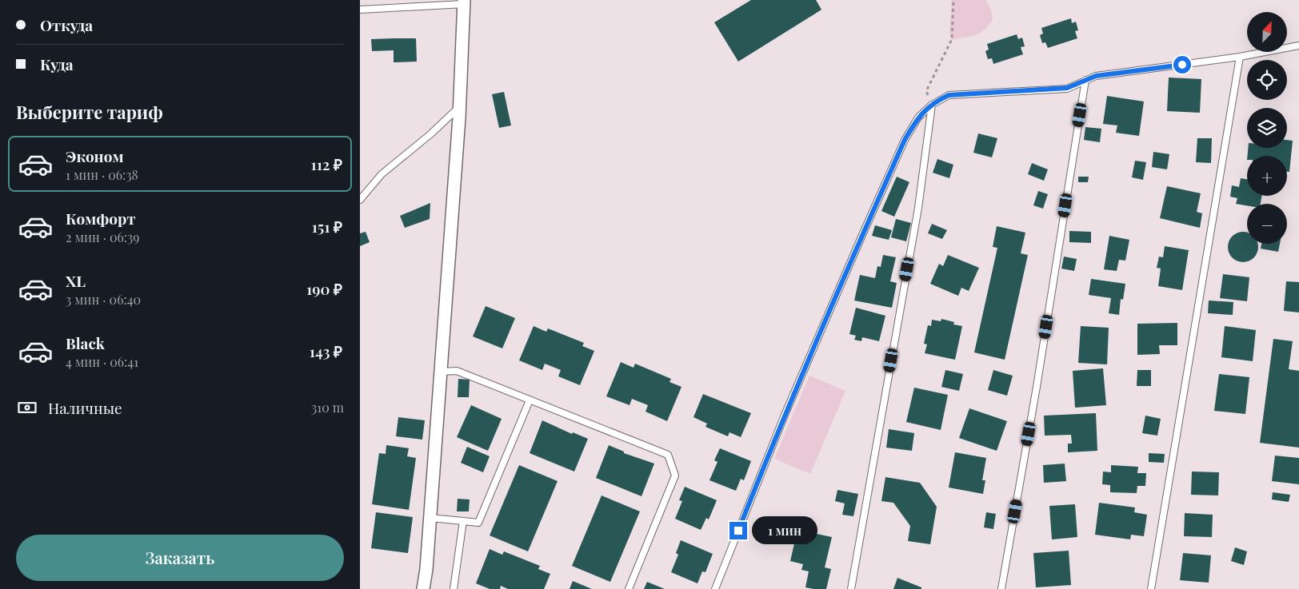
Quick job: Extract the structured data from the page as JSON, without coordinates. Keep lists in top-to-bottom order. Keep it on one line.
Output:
{"north":"top right","page":{"banner":["Откуда","Куда"],"map_buttons":["+","−"],"heading":"Выберите тариф","list":[{"name":"Эконом","note":"1 мин · 06:38","value":"112 ₽"},{"name":"Комфорт","note":"2 мин · 06:39","value":"151 ₽"},{"name":"XL","note":"3 мин · 06:40","value":"190 ₽"},{"name":"Black","note":"4 мин · 06:41","value":"143 ₽"}],"pay":["Наличные","310 m"],"bubble":"1 мин","buttons":"Заказать"}}
